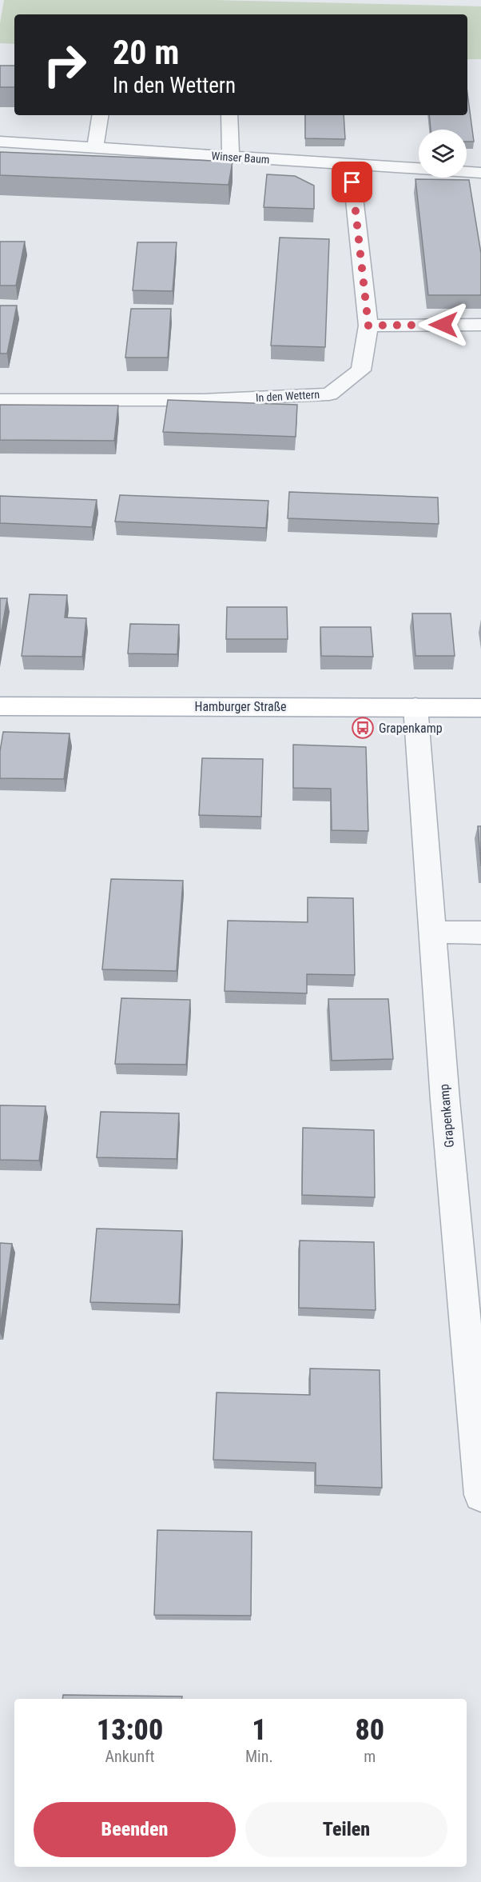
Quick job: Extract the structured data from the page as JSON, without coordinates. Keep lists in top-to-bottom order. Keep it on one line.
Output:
{"streets":{"main road":["Hamburger Straße"],"street":["Winser Baum","In den Wettern","Grapenkamp"]},"crossings":[["Winser Baum","In den Wettern"],["Hamburger Straße","Grapenkamp"]],"places":{"bus stop":["Grapenkamp"]},"page":{"turn":["20 m","In den Wettern"],"eta":["13:00","Ankunft","1","Min.","80","m"],"buttons":["Beenden","Teilen"]}}
